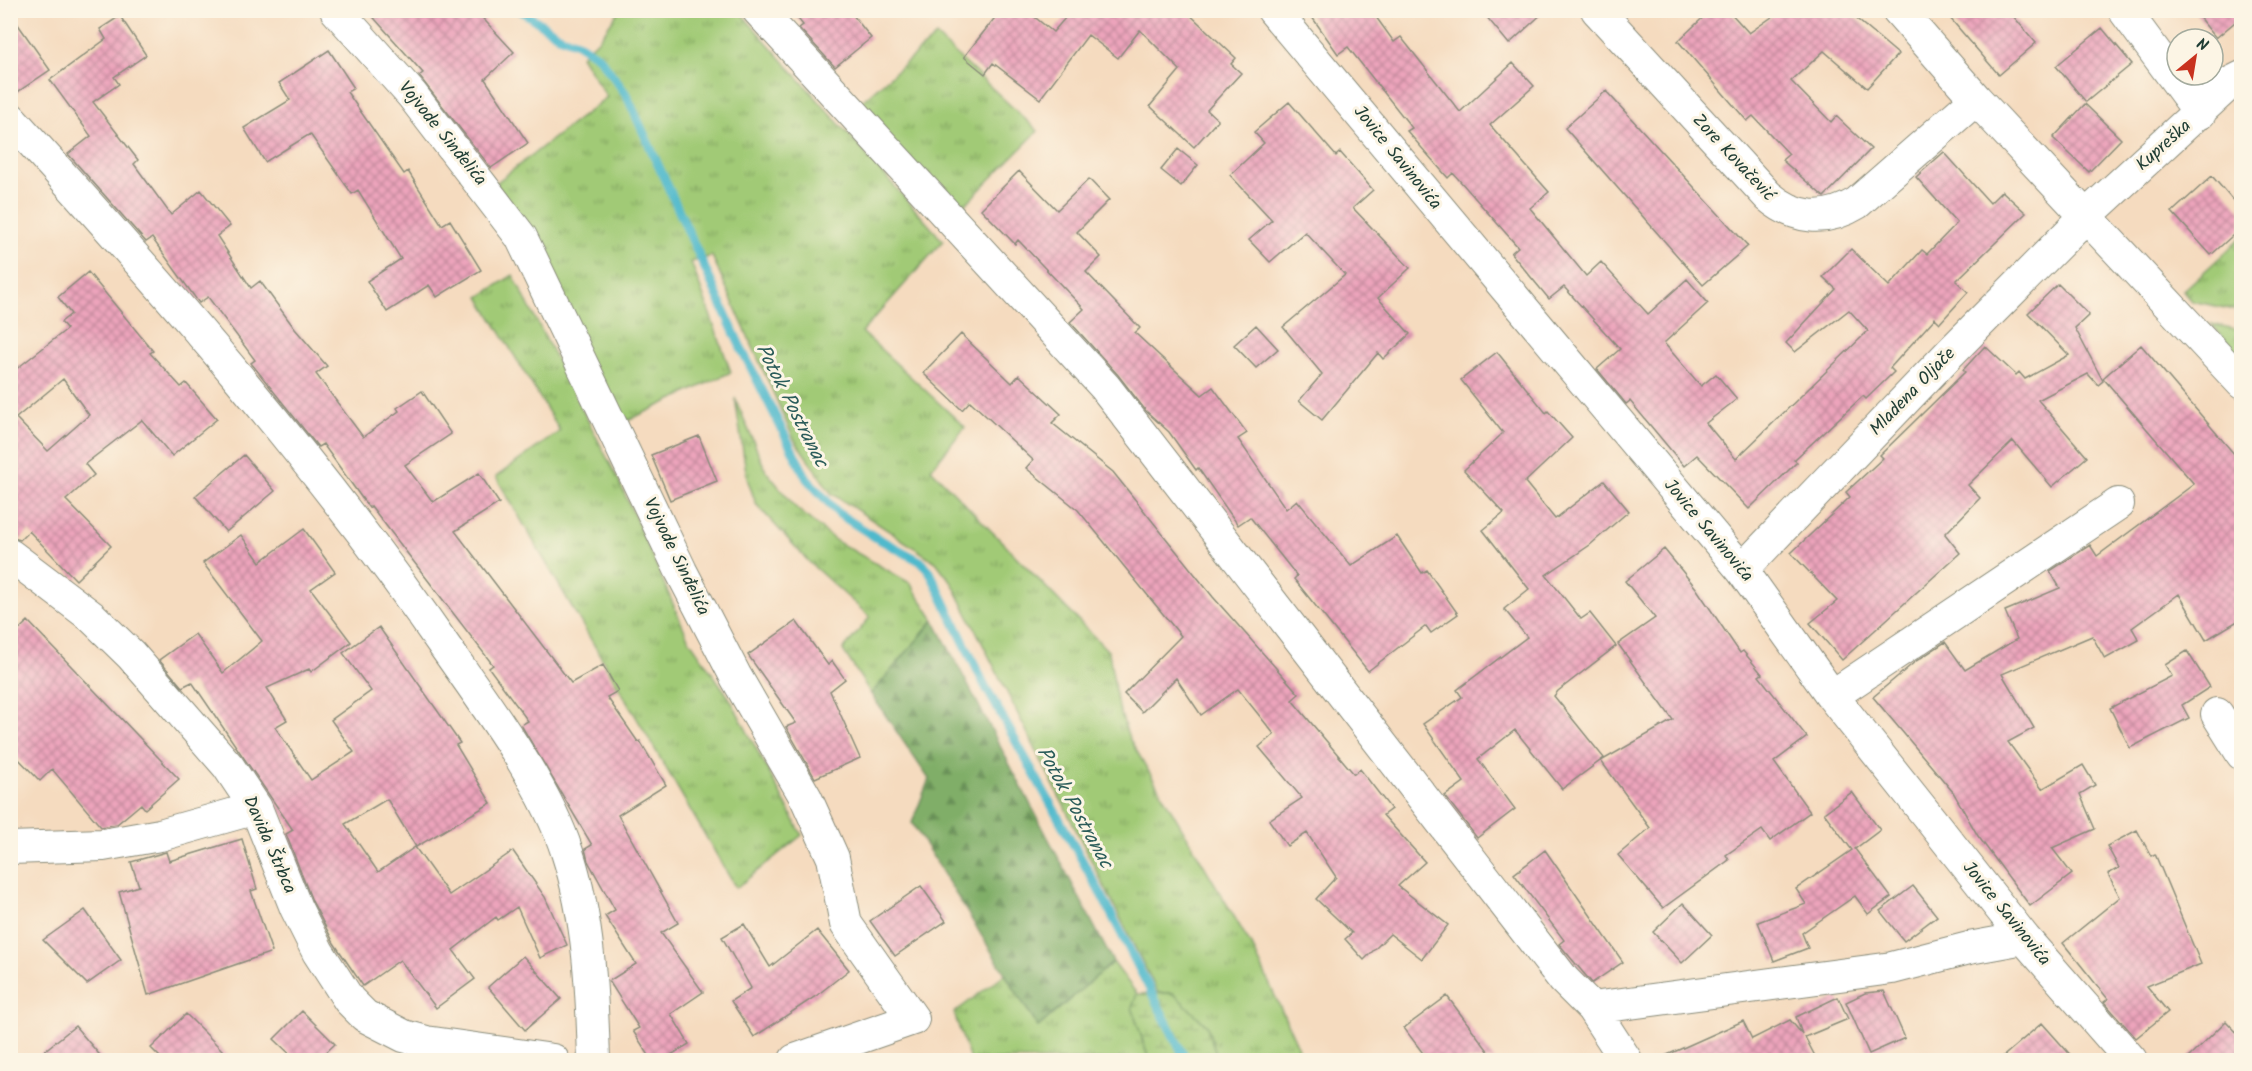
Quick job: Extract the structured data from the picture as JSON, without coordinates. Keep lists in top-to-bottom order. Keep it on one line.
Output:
{"streets":{"street":["Vojvode Sinđelića","Kupreška","Jovice Savinovića","Zore Kovačević","Mladena Oljače","Davida Štrbca"]},"crossings":[["Kupreška","Mladena Oljače"],["Jovice Savinovića","Mladena Oljače"]],"water":["Potok Postranac"],"north":"top right"}
